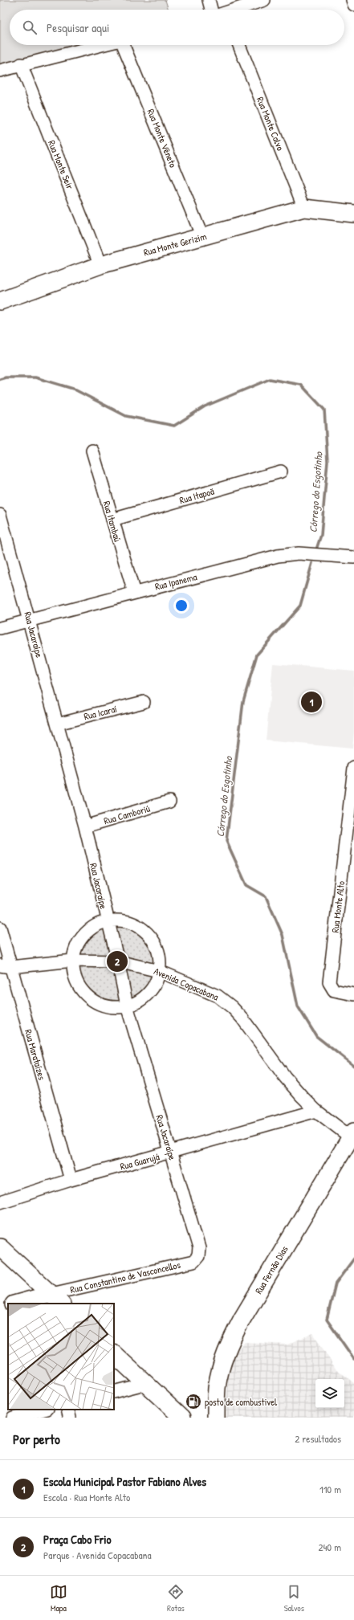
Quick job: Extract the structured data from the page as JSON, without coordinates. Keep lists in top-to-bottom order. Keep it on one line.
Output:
{"streets":{"street":["Rua Monte Calvo","Rua Monte Vêneto","Rua Monte Seir","Rua Monte Gerizim","Rua Itapoã","Rua Itambaú","Rua Ipanema","Rua Jacaraípe","Rua Icaraí","Rua Camboriú","Rua Monte Alto","Avenida Copacabana","Rua Marataízes","Rua Guarujá","Rua Fernão Dias","Rua Constantino de Vasconcellos"]},"crossings":[["Rua Monte Calvo","Rua Monte Gerizim"],["Rua Monte Vêneto","Rua Monte Gerizim"],["Rua Monte Seir","Rua Monte Gerizim"],["Rua Itapoã","Rua Itambaú"],["Rua Itambaú","Rua Ipanema"],["Rua Ipanema","Rua Jacaraípe"],["Rua Jacaraípe","Rua Icaraí"],["Rua Jacaraípe","Rua Camboriú"],["Rua Jacaraípe","Avenida Copacabana"],["Rua Jacaraípe","Rua Guarujá"],["Rua Jacaraípe","Rua Constantino de Vasconcellos"],["Avenida Copacabana","Rua Marataízes"],["Avenida Copacabana","Rua Guarujá"],["Avenida Copacabana","Rua Fernão Dias"],["Rua Marataízes","Rua Guarujá"]],"water":["Córrego do Esgotinho"],"places":{"fuel station":["posto de combustivel"]},"page":{"search":"Pesquisar aqui","pins":["1","2"],"heading":["Por perto","2 resultados"],"list":[{"mark":"1","name":"Escola Municipal Pastor Fabiano Alves","note":"Escola · Rua Monte Alto","value":"110 m"},{"mark":"2","name":"Praça Cabo Frio","note":"Parque · Avenida Copacabana","value":"240 m"}],"nav":["Mapa","Rotas","Salvos"]}}
